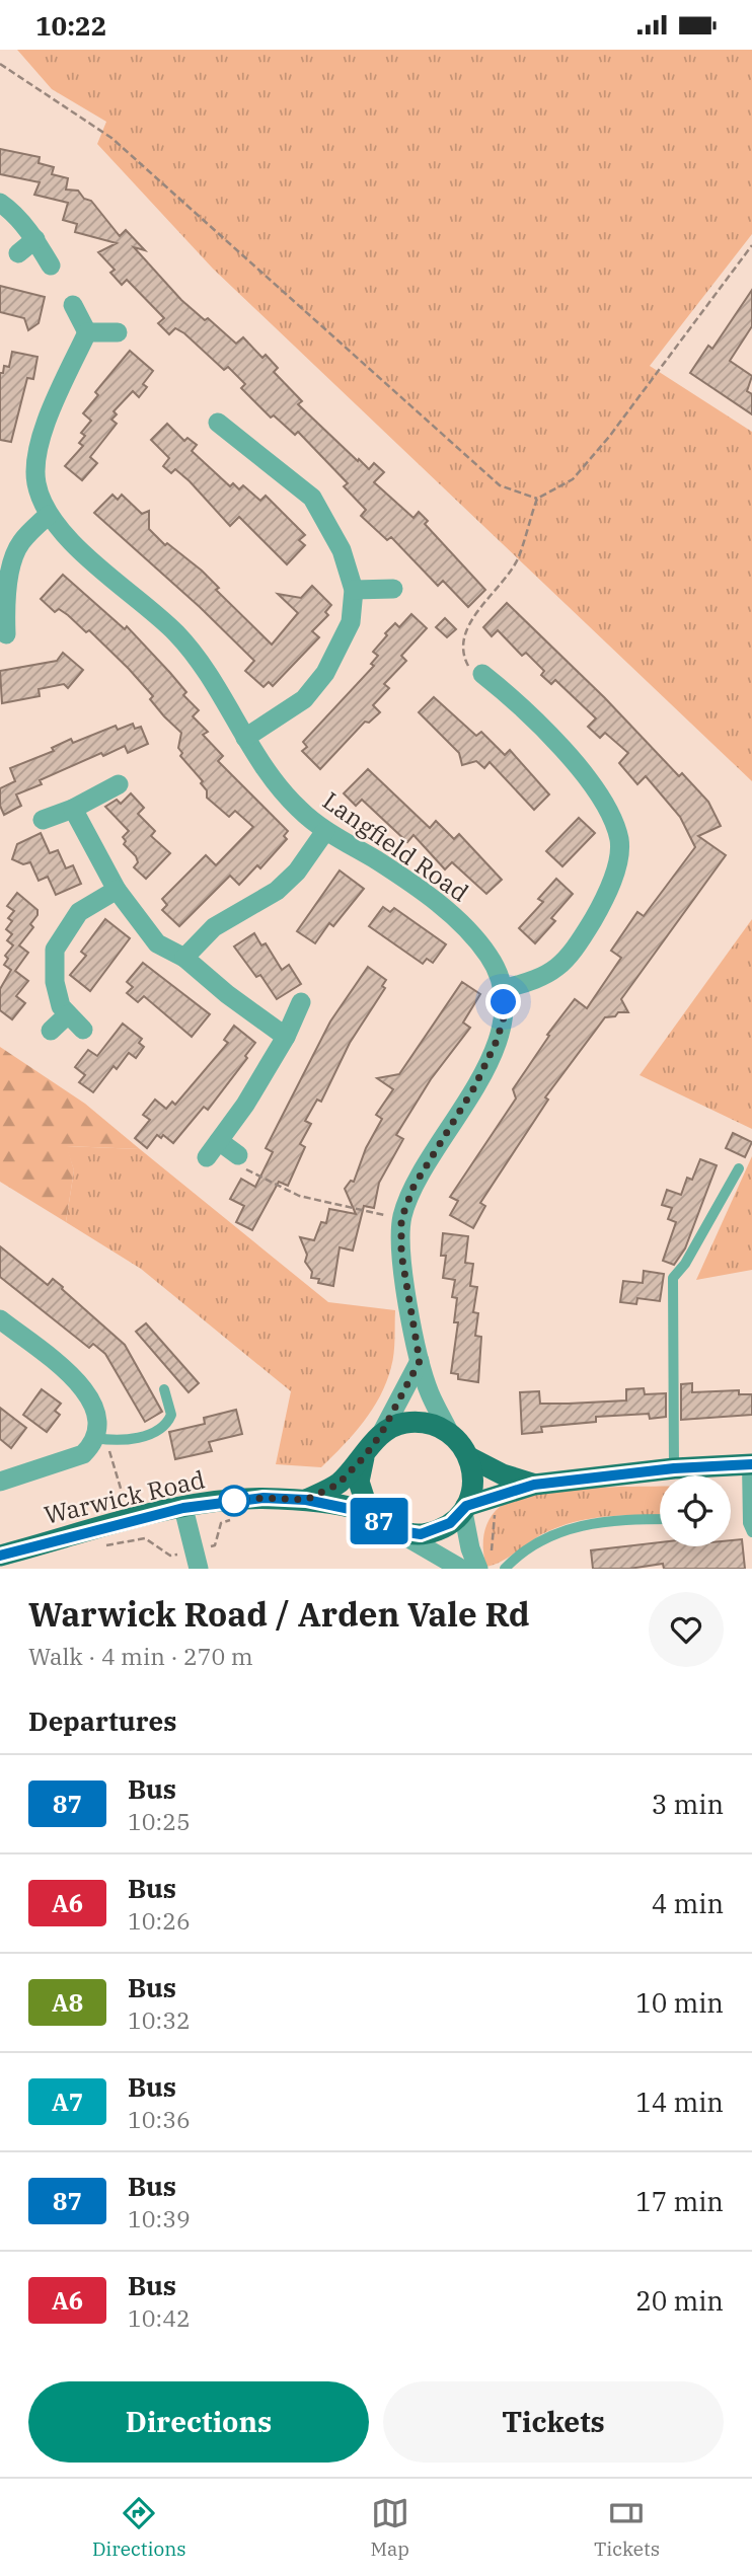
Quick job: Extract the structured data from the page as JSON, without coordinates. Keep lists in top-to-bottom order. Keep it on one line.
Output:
{"streets":{"main road":["Warwick Road"],"street":["Langfield Road"]},"crossings":[["Langfield Road","Warwick Road"]],"lines":["bus line 87"],"page":{"status":"10:22","on_map":"87","heading":[["Warwick Road / Arden Vale Rd","Walk · 4 min · 270 m"],"Departures"],"list":[{"mark":"87","name":"Bus","note":"10:25","value":"3 min"},{"mark":"A6","name":"Bus","note":"10:26","value":"4 min"},{"mark":"A8","name":"Bus","note":"10:32","value":"10 min"},{"mark":"A7","name":"Bus","note":"10:36","value":"14 min"},{"mark":"87","name":"Bus","note":"10:39","value":"17 min"},{"mark":"A6","name":"Bus","note":"10:42","value":"20 min"}],"buttons":["Directions","Tickets"],"tabs":["Directions","Map","Tickets"]}}
